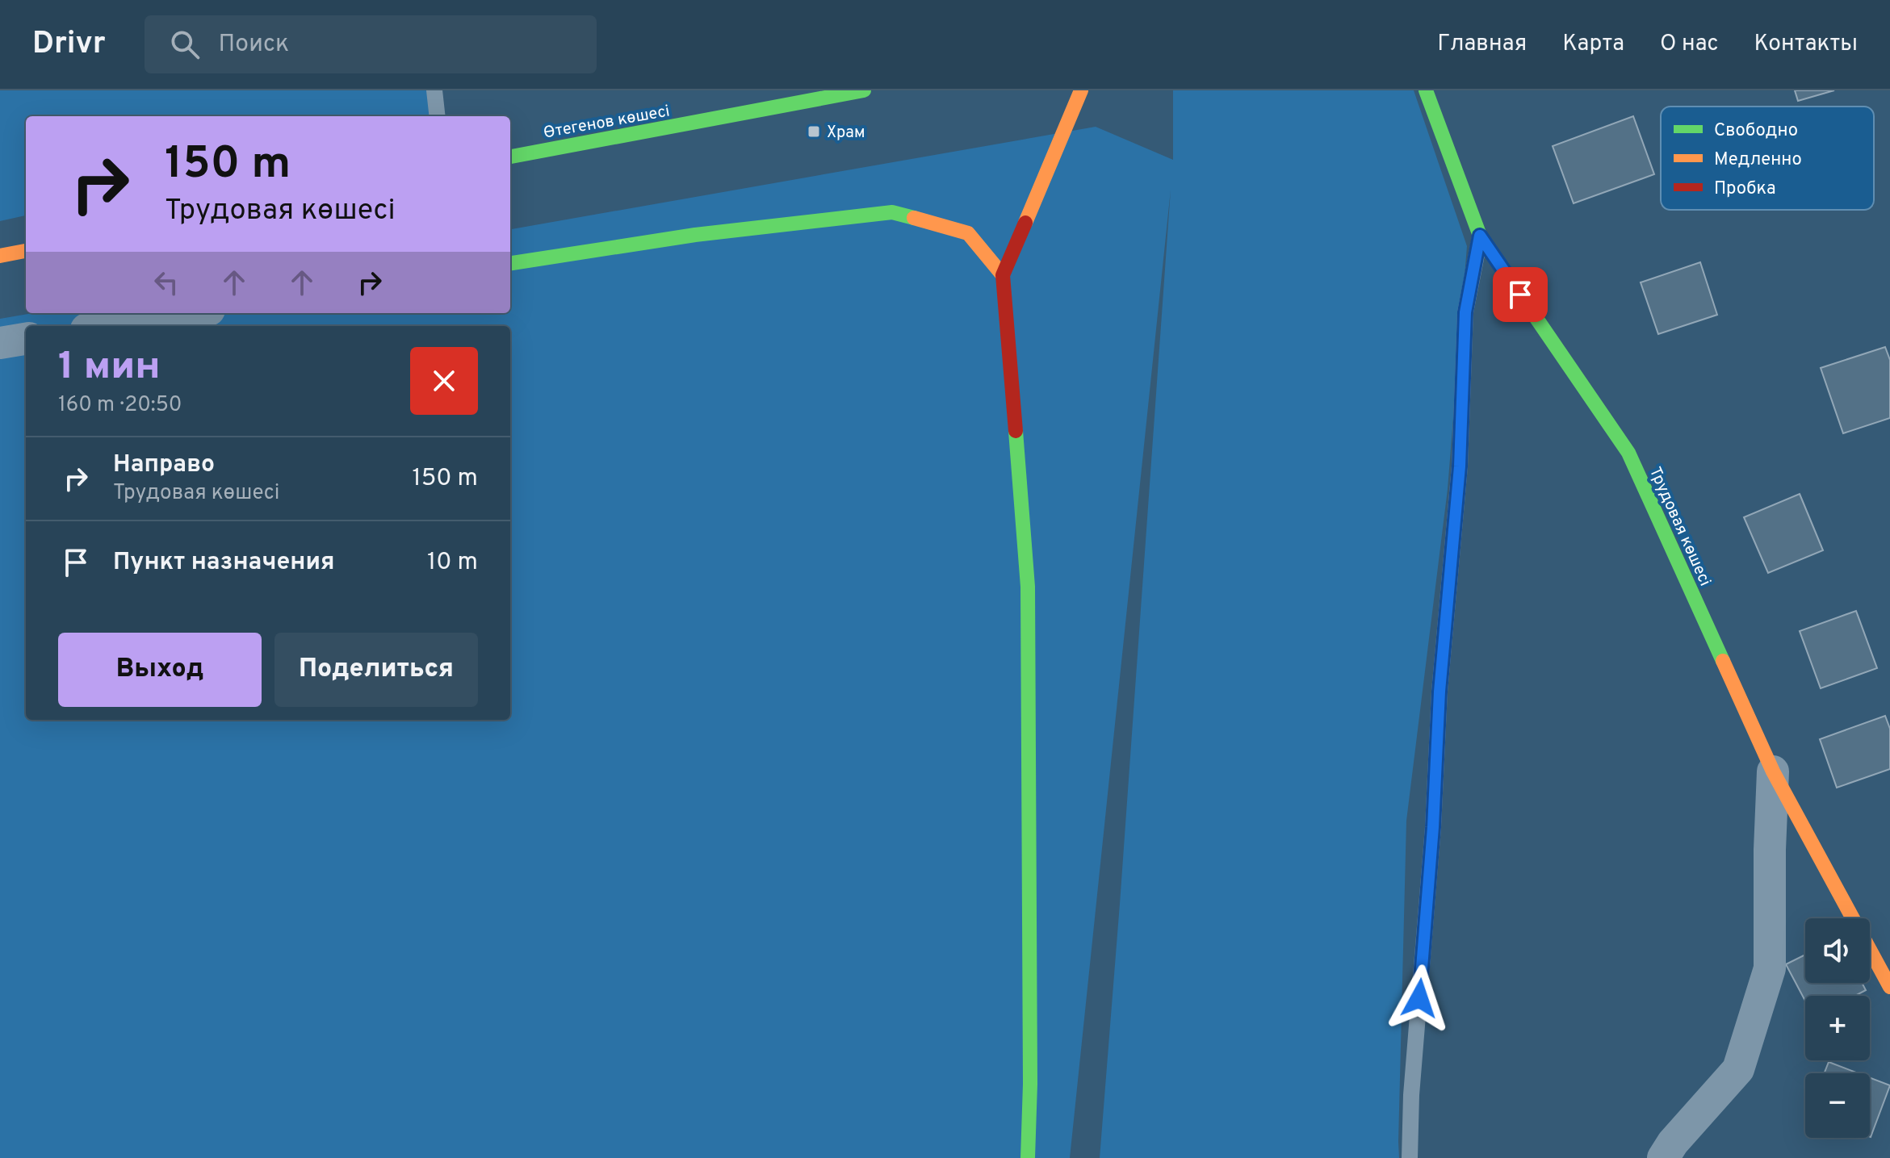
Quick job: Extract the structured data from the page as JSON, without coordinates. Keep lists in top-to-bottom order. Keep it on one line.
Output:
{"streets":{"street":["Өтегенов көшесі","Трудовая көшесі"]},"places":{"transit":["Храм"]},"legend":["Свободно","Медленно","Пробка"],"page":{"header":"Drivr","search":"Поиск","nav":["Главная","Карта","О нас","Контакты"],"turn":["150 m","Трудовая көшесі"],"heading":["1 мин","160 m · 20:50"],"list":[{"name":"Направо","note":"Трудовая көшесі","value":"150 m"},{"name":"Пункт назначения","value":"10 m"}],"buttons":["Выход","Поделиться"],"map_buttons":["+","−"]}}
